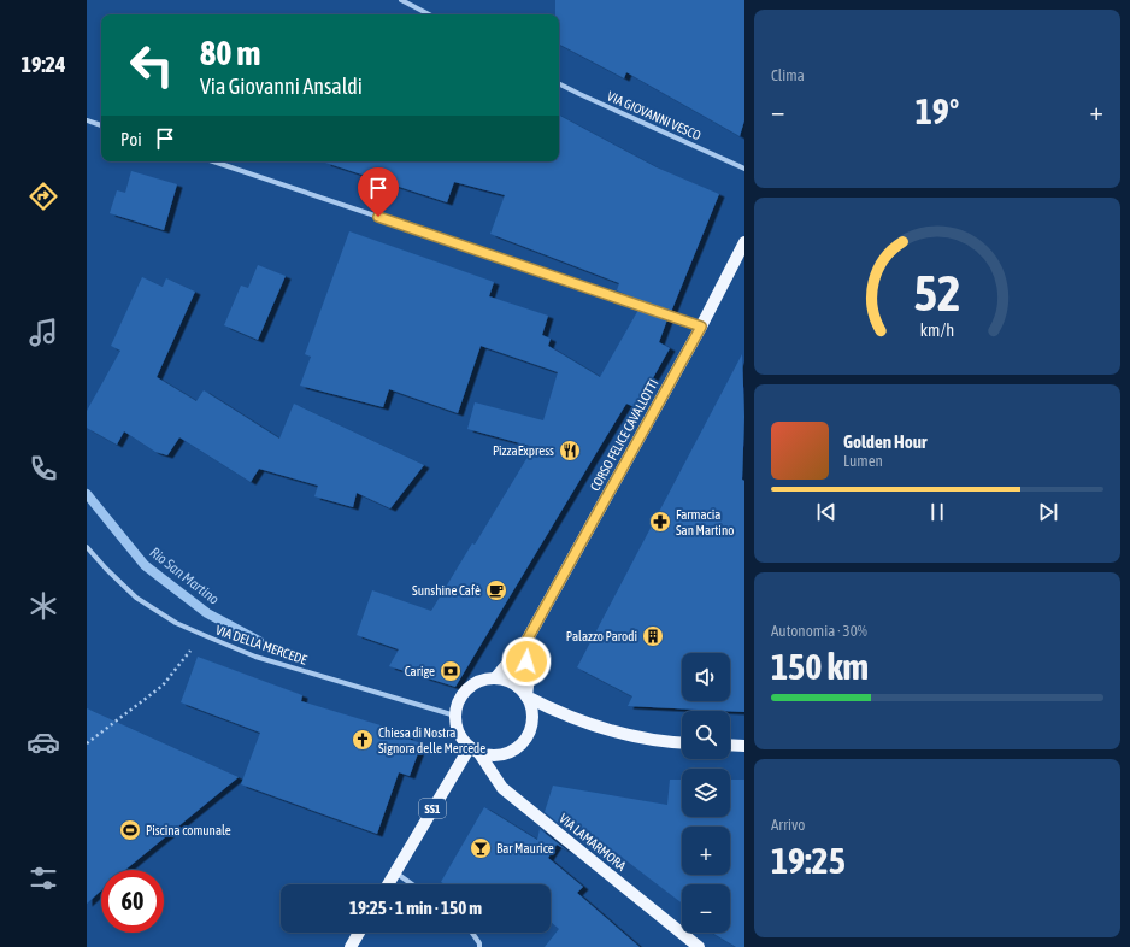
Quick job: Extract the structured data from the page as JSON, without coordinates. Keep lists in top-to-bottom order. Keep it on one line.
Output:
{"streets":{"main road":["CORSO FELICE CAVALLOTTI","SS1","VIA LAMARMORA"],"street":["VIA GIOVANNI VESCO","VIA DELLA MERCEDE"]},"crossings":[["CORSO FELICE CAVALLOTTI","VIA DELLA MERCEDE"],["CORSO FELICE CAVALLOTTI","SS1"],["CORSO FELICE CAVALLOTTI","VIA LAMARMORA"],["VIA DELLA MERCEDE","SS1"],["VIA DELLA MERCEDE","VIA LAMARMORA"],["SS1","VIA LAMARMORA"]],"water":["Rio San Martino"],"places":{"restaurant":["PizzaExpress"],"pharmacy":["Farmacia San Martino"],"cafe":["Sunshine Cafè"],"building":["Palazzo Parodi"],"bank":["Carige"],"church":["Chiesa di Nostra Signora delle Mercede"],"sports":["Piscina comunale"],"bar":["Bar Maurice"]},"page":{"tabs":"19:24","tile":["Clima",["Autonomia · 30%","150 km"],["Arrivo","19:25"]],"turn":["80 m","Via Giovanni Ansaldi"],"heat":["−","19°","+"],"then":"Poi","song":["Golden Hour","Lumen"],"map_buttons":["+","−"],"limit":"60","trip":"19:25 · 1 min · 150 m","gauge":["52","km/h"]}}
